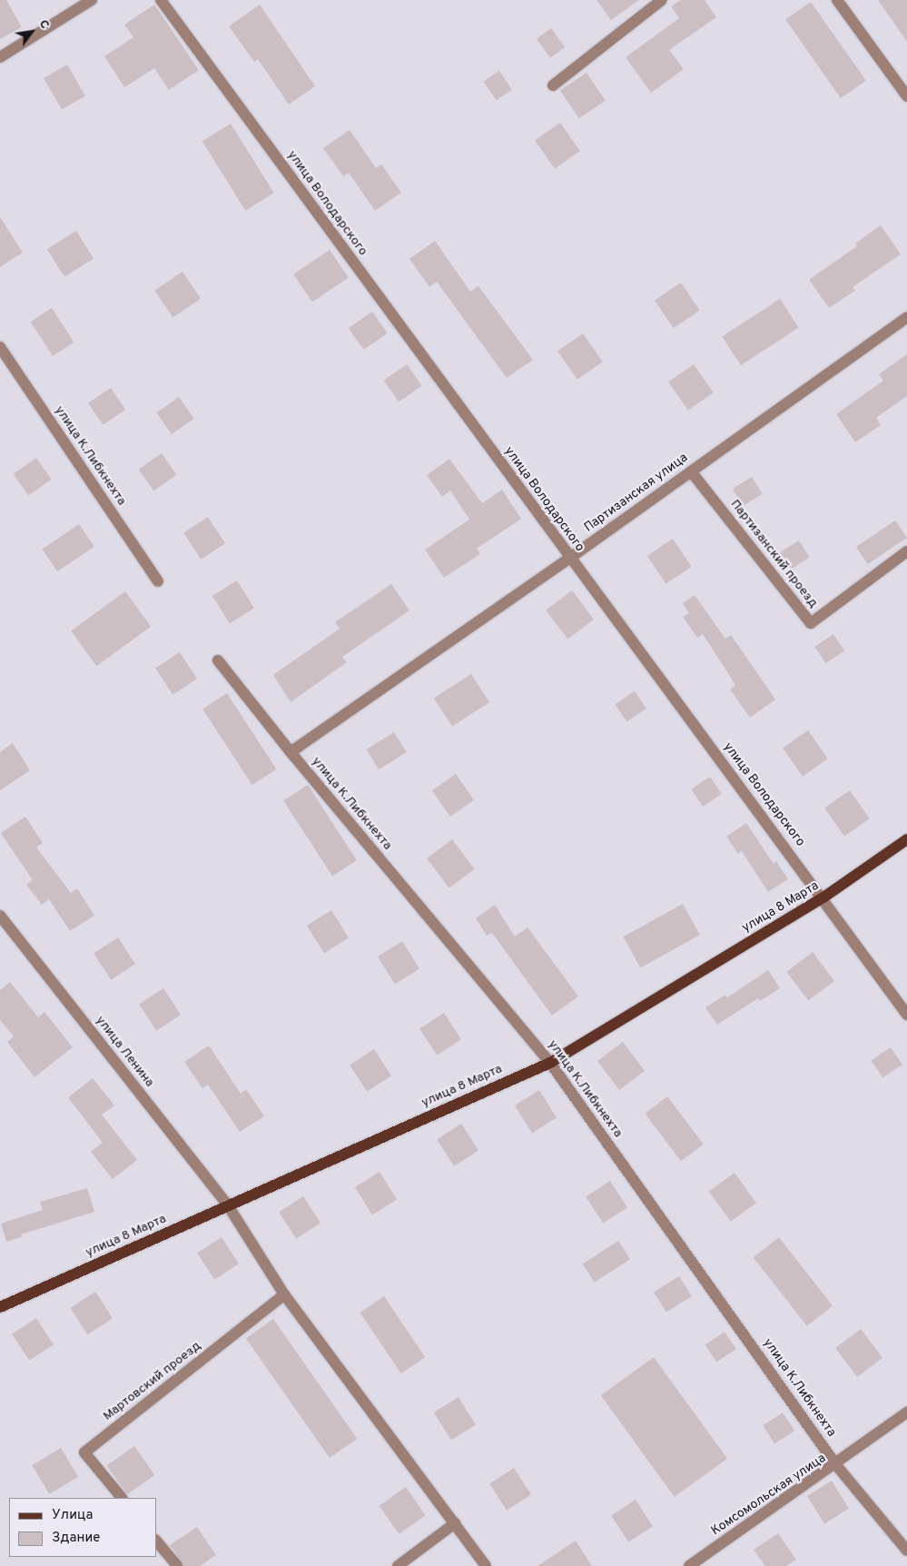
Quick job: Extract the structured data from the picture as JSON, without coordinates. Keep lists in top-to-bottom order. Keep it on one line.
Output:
{"streets":{"main road":["улица 8 Марта"],"street":["улица Володарского","улица К.Либкнехта","Партизанская улица","Партизанский проезд","улица Ленина","Мартовский проезд","Комсомольская улица"]},"crossings":[["улица Володарского","Партизанская улица"],["улица Володарского","улица 8 Марта"],["улица К.Либкнехта","Партизанская улица"],["улица К.Либкнехта","улица 8 Марта"],["улица К.Либкнехта","Комсомольская улица"],["Партизанская улица","Партизанский проезд"],["улица 8 Марта","улица Ленина"],["улица Ленина","Мартовский проезд"]],"legend":["Улица","Здание"],"north":"top right"}
